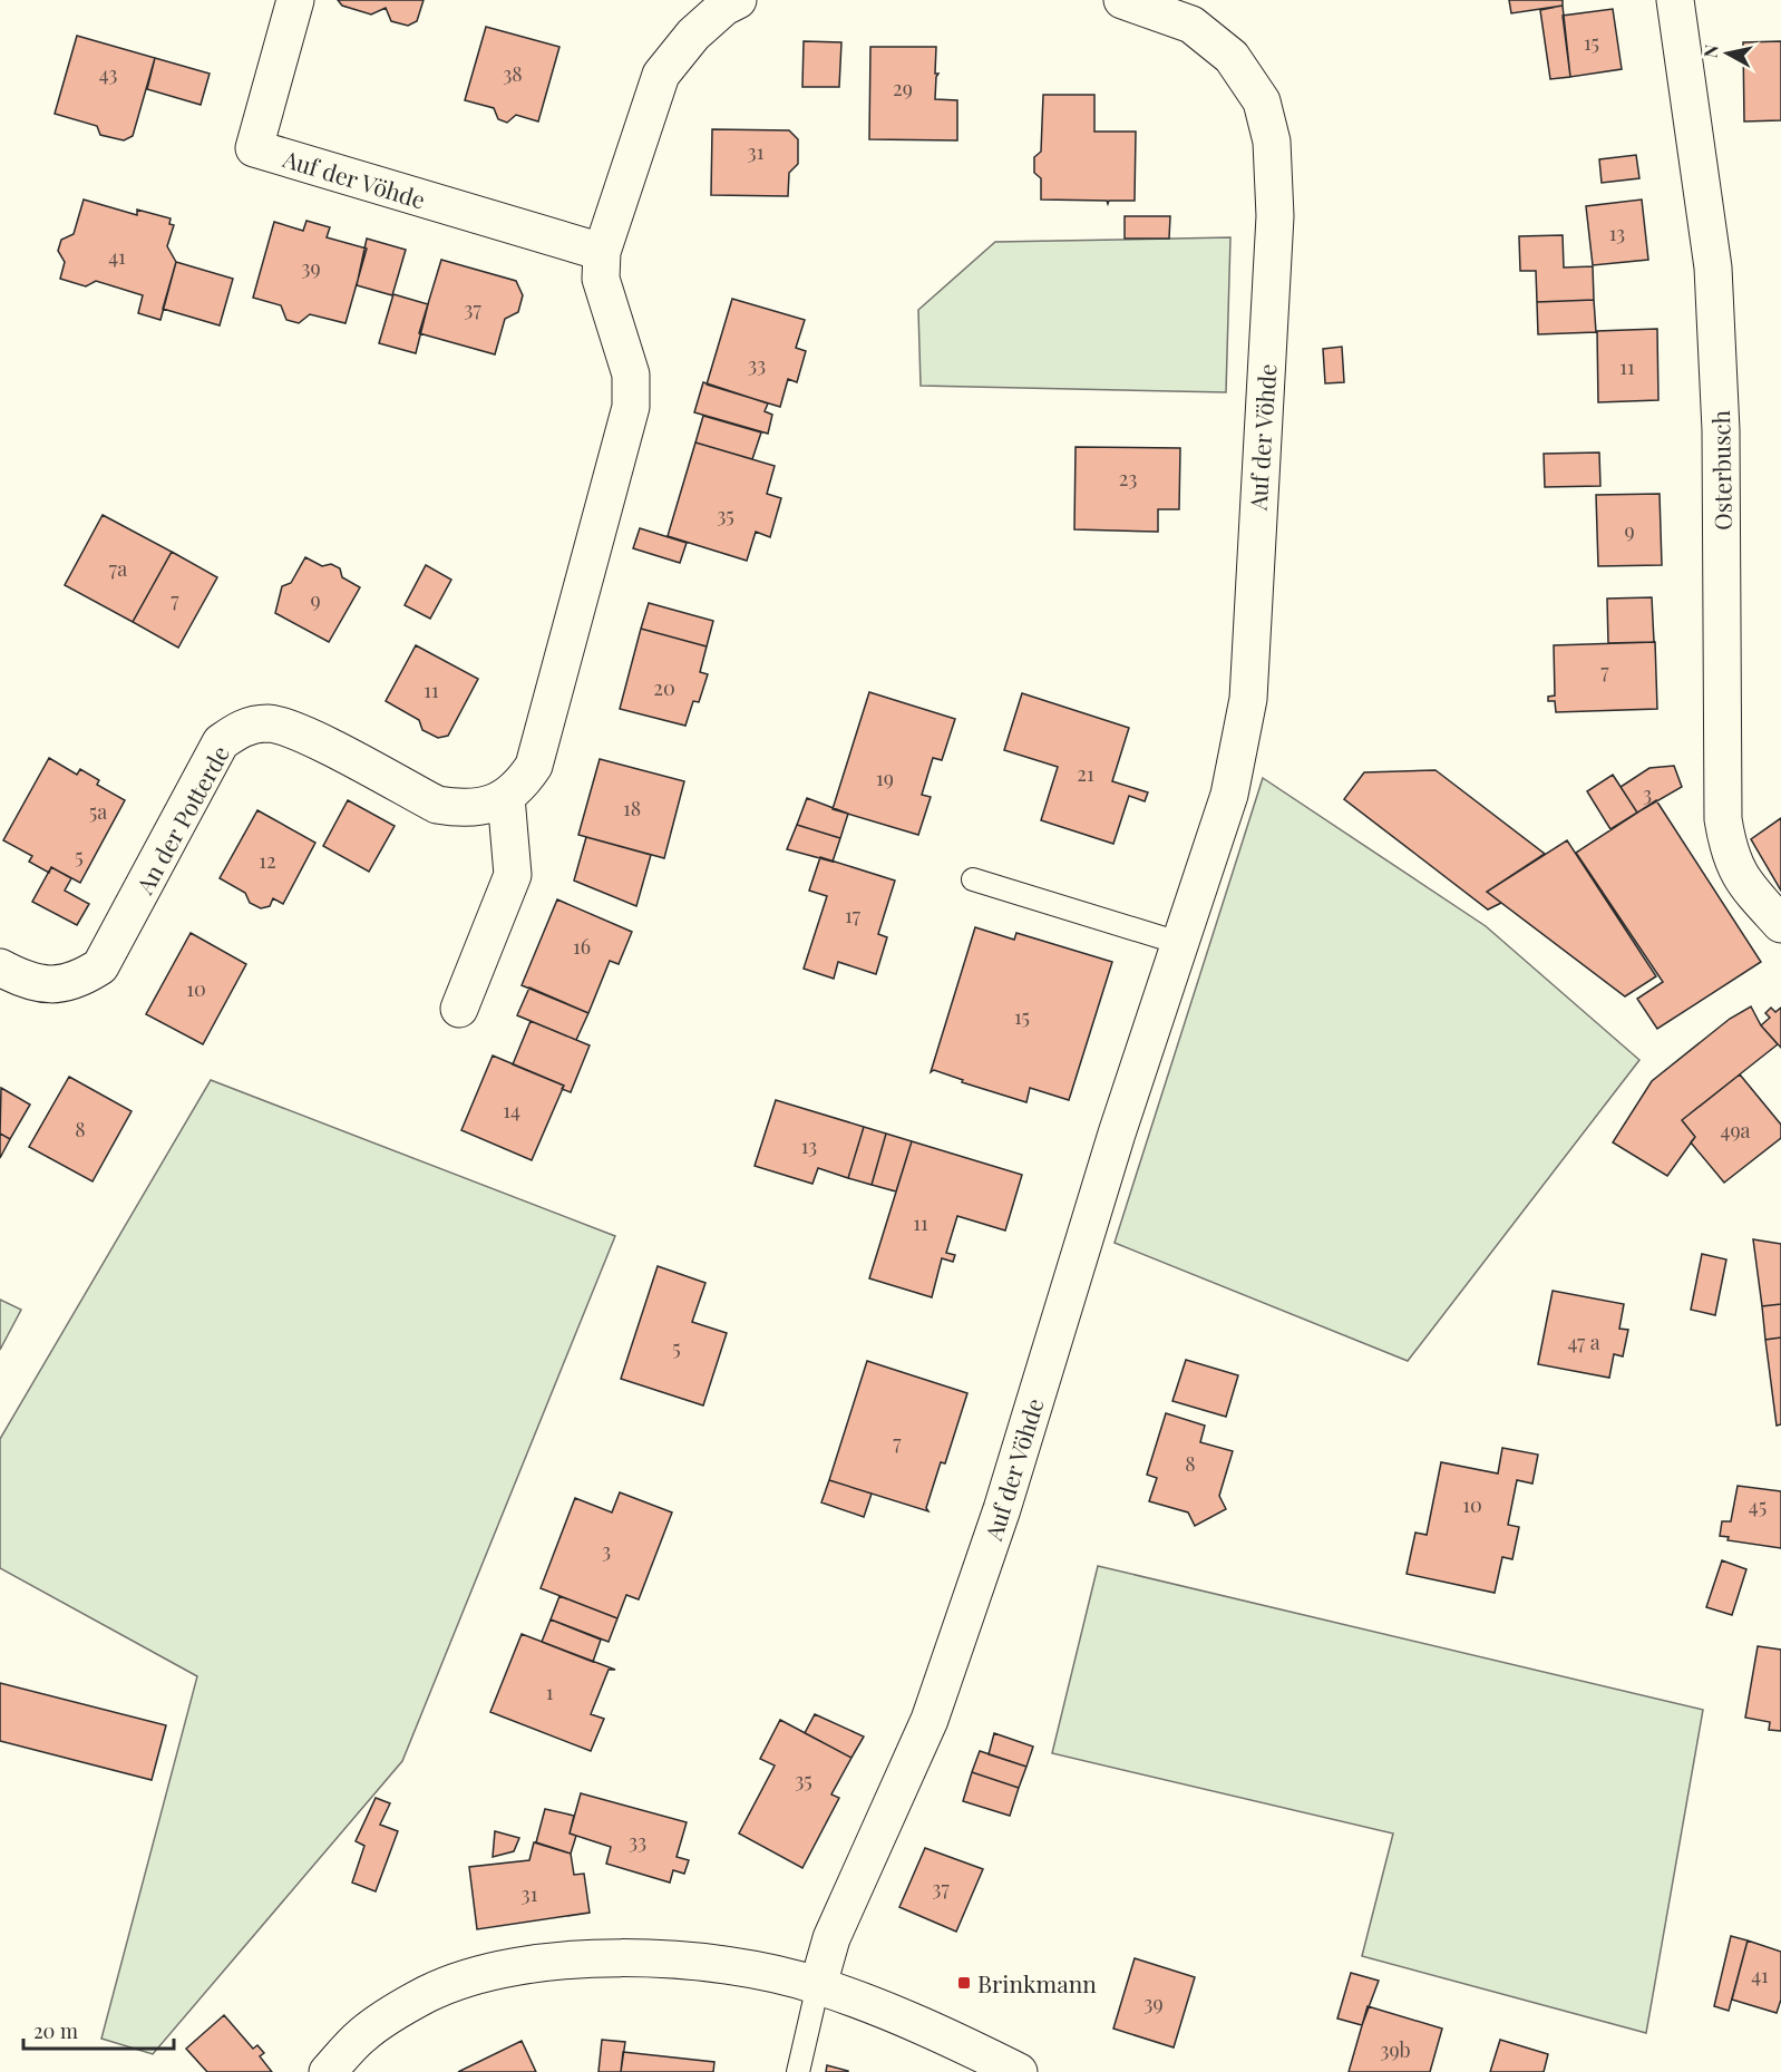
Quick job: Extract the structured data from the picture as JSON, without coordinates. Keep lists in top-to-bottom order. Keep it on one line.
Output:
{"streets":{"street":["Auf der Vöhde","Osterbusch","An der Potterde"]},"crossings":[["Auf der Vöhde","An der Potterde"]],"places":{"transit":["Brinkmann"]},"house_numbers":["15","43","38","29","31","13","41","39","37","33","11","23","35","9","7a","7","9","7","20","11","21","19","3","18","5a","5","12","17","16","10","15","14","8","49a","13","11","47 a","5","7","8","10","45","3","1","35","33","37","31","41","39","39b"],"scale_bar":"20 m","north":"left"}
